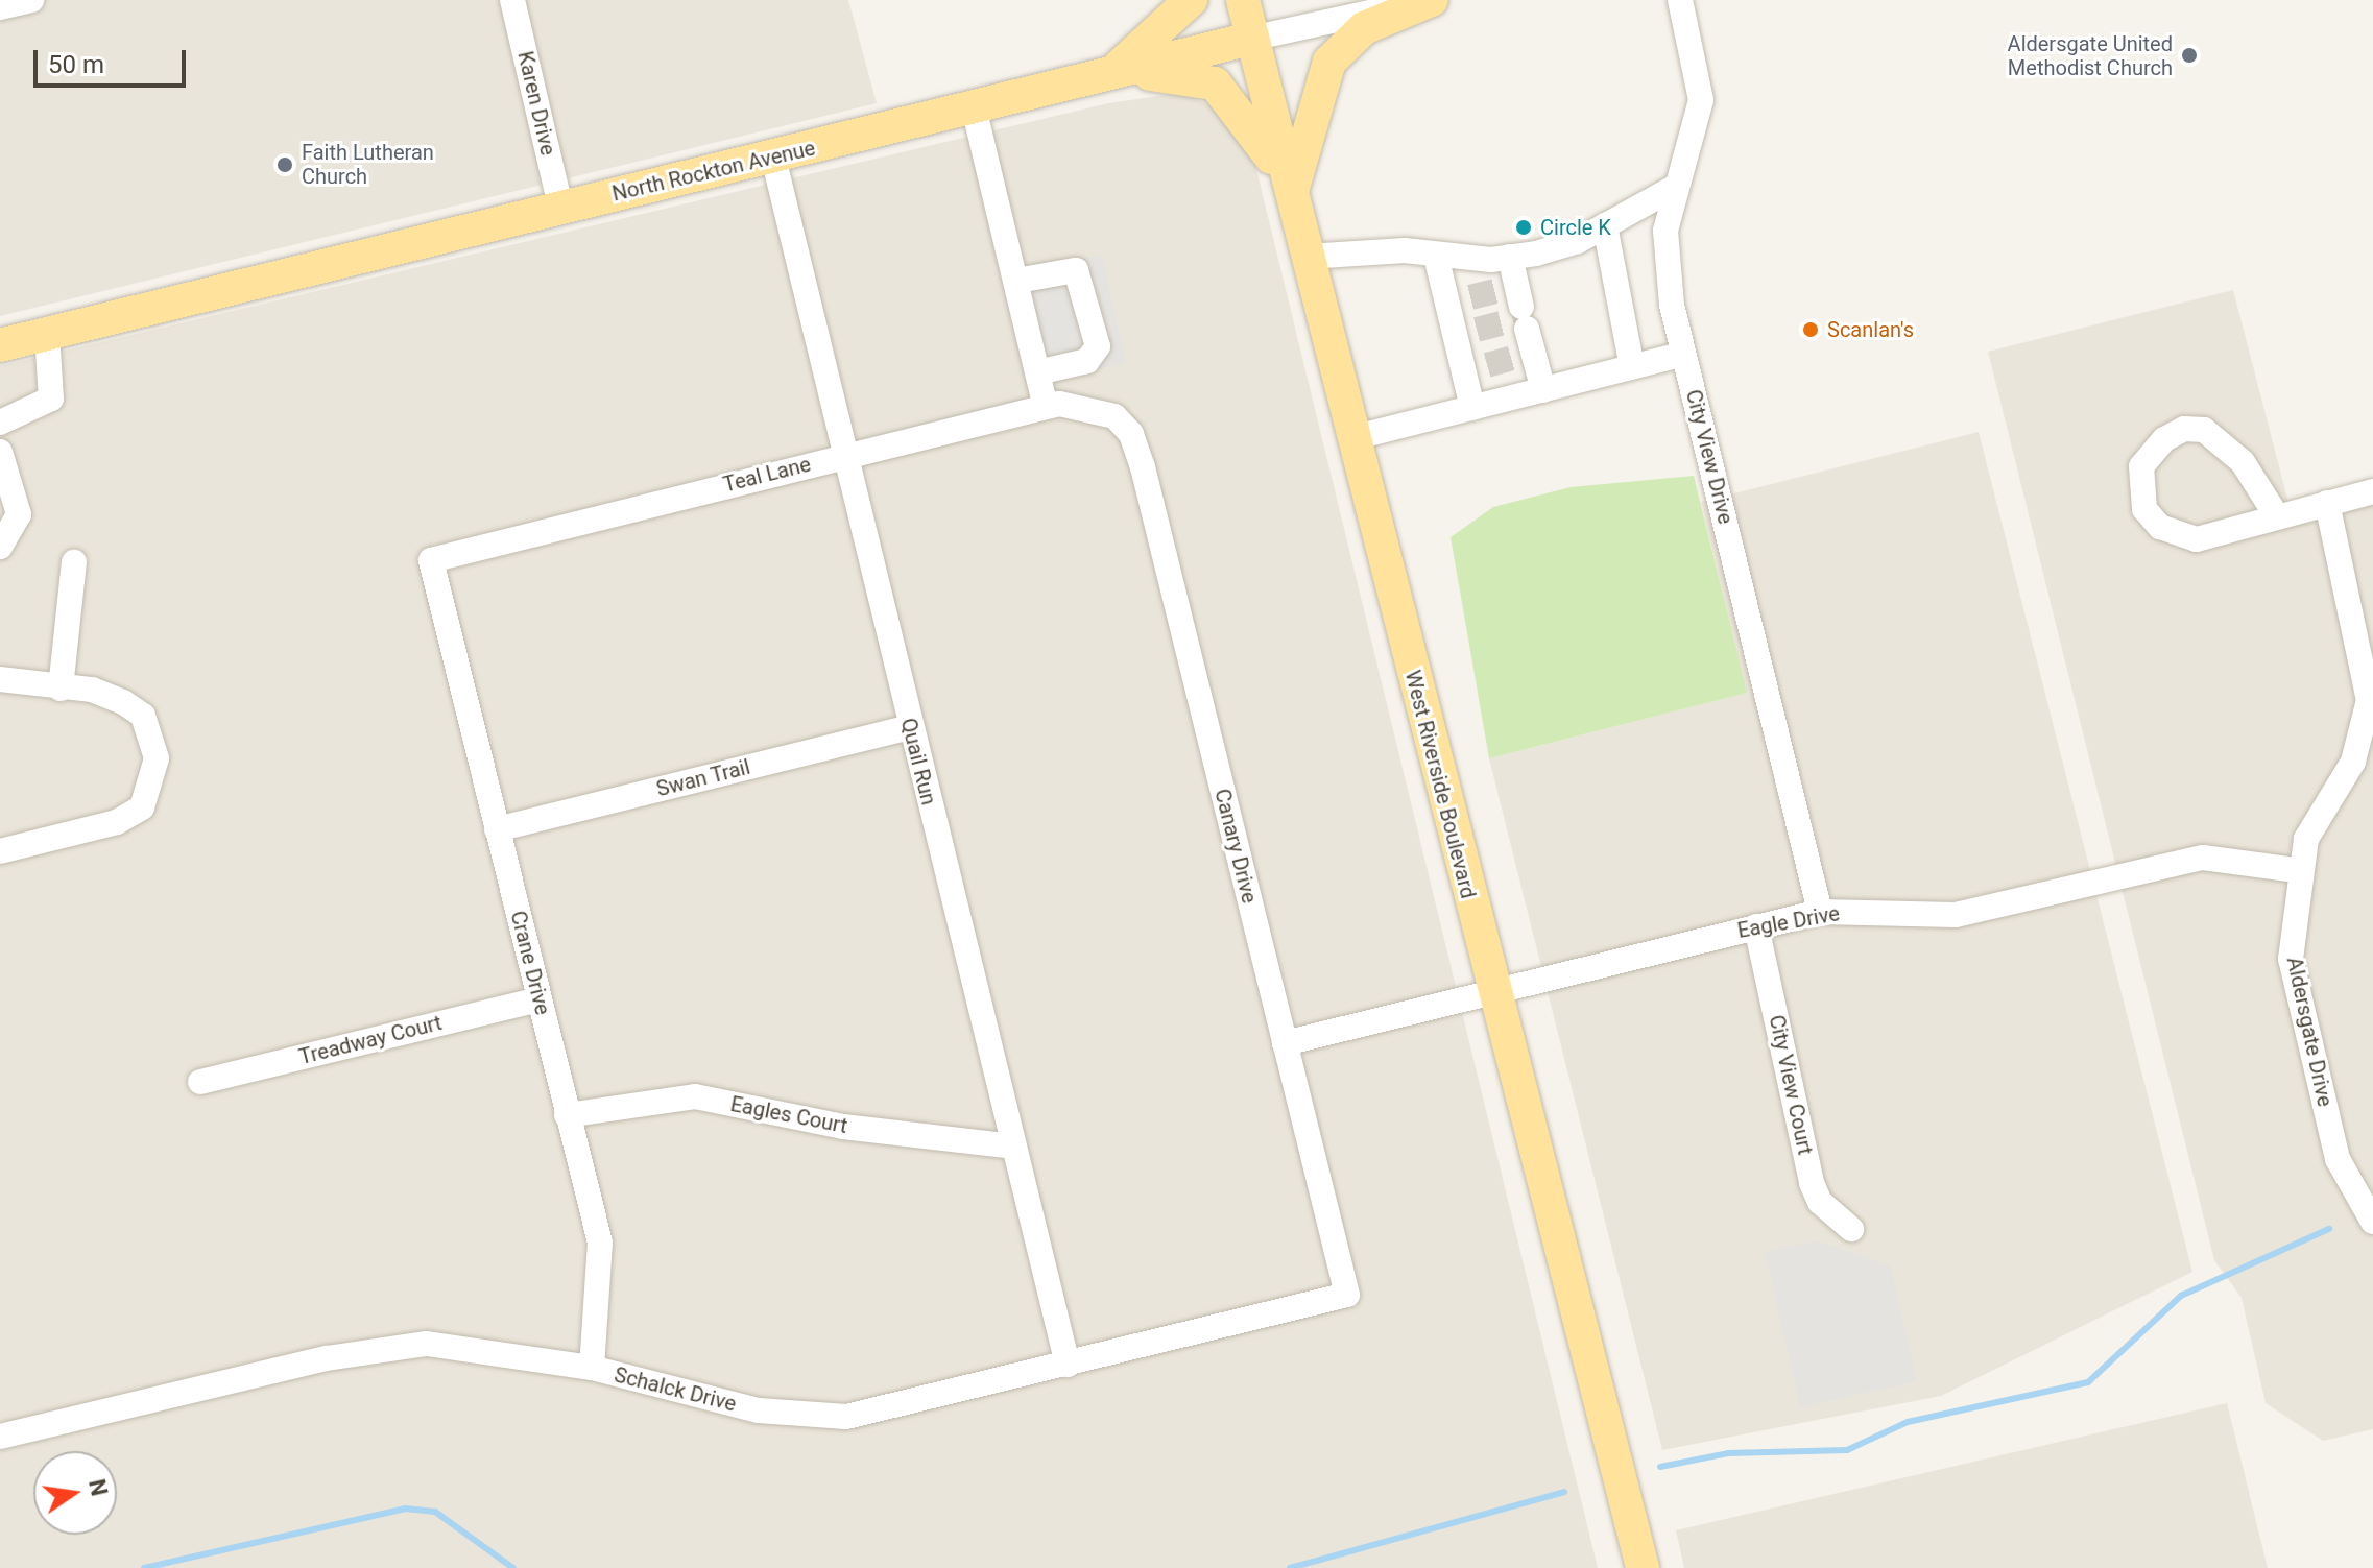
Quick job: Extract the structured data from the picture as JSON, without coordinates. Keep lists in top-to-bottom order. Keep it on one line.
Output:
{"streets":{"main road":["North Rockton Avenue","West Riverside Boulevard"],"street":["Karen Drive","City View Drive","Teal Lane","Quail Run","Swan Trail","Canary Drive","Eagle Drive","Crane Drive","Aldersgate Drive","Treadway Court","City View Court","Eagles Court","Schalck Drive"]},"crossings":[["Karen Drive","North Rockton Avenue"],["North Rockton Avenue","Quail Run"],["North Rockton Avenue","West Riverside Boulevard"],["City View Drive","Eagle Drive"],["Teal Lane","Quail Run"],["Teal Lane","Canary Drive"],["Teal Lane","Crane Drive"],["Quail Run","Swan Trail"],["Quail Run","Eagles Court"],["Quail Run","Schalck Drive"],["Swan Trail","Crane Drive"],["West Riverside Boulevard","Eagle Drive"],["Canary Drive","Eagle Drive"],["Canary Drive","Schalck Drive"],["Eagle Drive","Aldersgate Drive"],["Eagle Drive","City View Court"],["Crane Drive","Treadway Court"],["Crane Drive","Eagles Court"],["Crane Drive","Schalck Drive"]],"places":["Aldersgate United Methodist Church","Faith Lutheran Church","Circle K","Scanlan's"],"scale_bar":"50 m","north":"right"}
